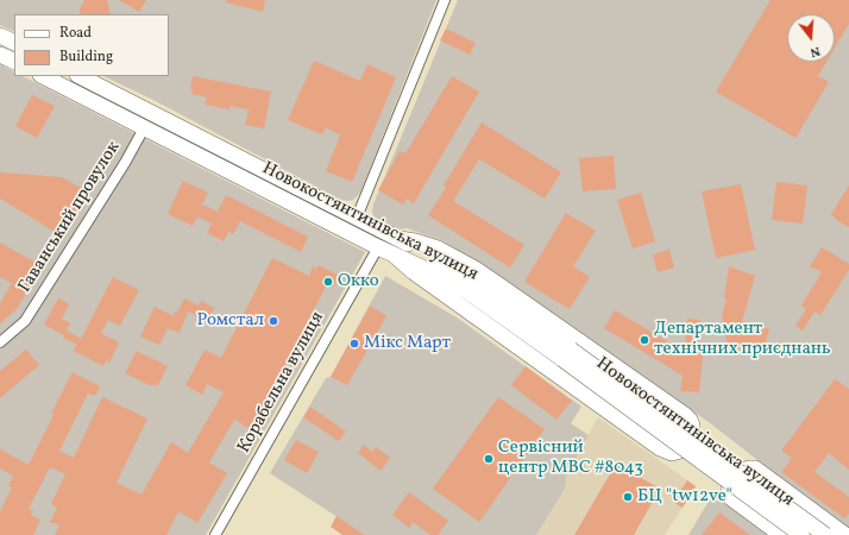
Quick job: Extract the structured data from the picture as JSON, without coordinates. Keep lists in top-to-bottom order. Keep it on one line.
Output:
{"streets":{"main road":["Новокостянтинівська вулиця"],"street":["Гаванський провулок","Корабельна вулиця"]},"crossings":[["Гаванський провулок","Новокостянтинівська вулиця"],["Новокостянтинівська вулиця","Корабельна вулиця"]],"places":["Окко","Ромстал","Департамент технічних приєднань","Мікс Март","Сервісний центр МВС #8043","БЦ \"tw12ve\""],"legend":["Road","Building"],"north":"bottom"}
